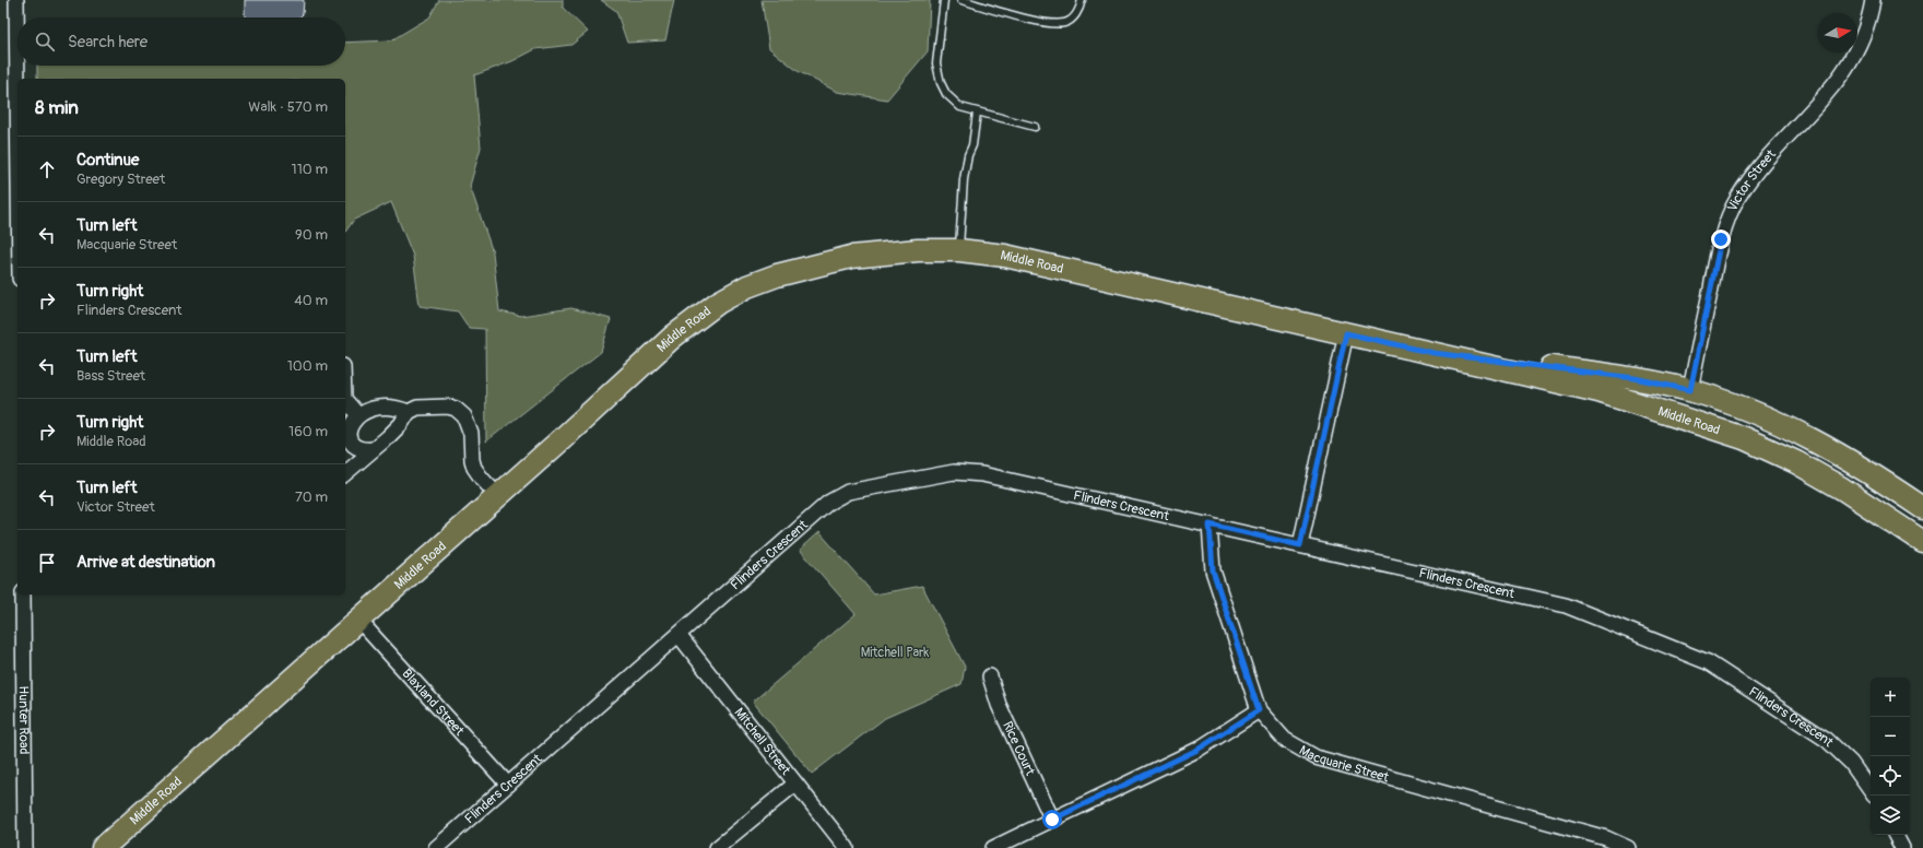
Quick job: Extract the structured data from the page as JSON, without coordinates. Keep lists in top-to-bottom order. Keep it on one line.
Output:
{"streets":{"main road":["Middle Road"],"street":["Victor Street","Flinders Crescent","Blaxland Street","Hunter Road","Mitchell Street","Rice Court","Macquarie Street"]},"crossings":[["Victor Street","Middle Road"],["Middle Road","Blaxland Street"],["Flinders Crescent","Blaxland Street"],["Flinders Crescent","Mitchell Street"],["Flinders Crescent","Macquarie Street"]],"parks":["Mitchell Park"],"north":"right","page":{"search":"Search here","heading":["8 min","Walk · 570 m"],"list":[["Continue","Gregory Street","110 m"],["Turn left","Macquarie Street","90 m"],["Turn right","Flinders Crescent","40 m"],["Turn left","Bass Street","100 m"],["Turn right","Middle Road","160 m"],["Turn left","Victor Street","70 m"],"Arrive at destination"],"map_buttons":["+","−"]}}
